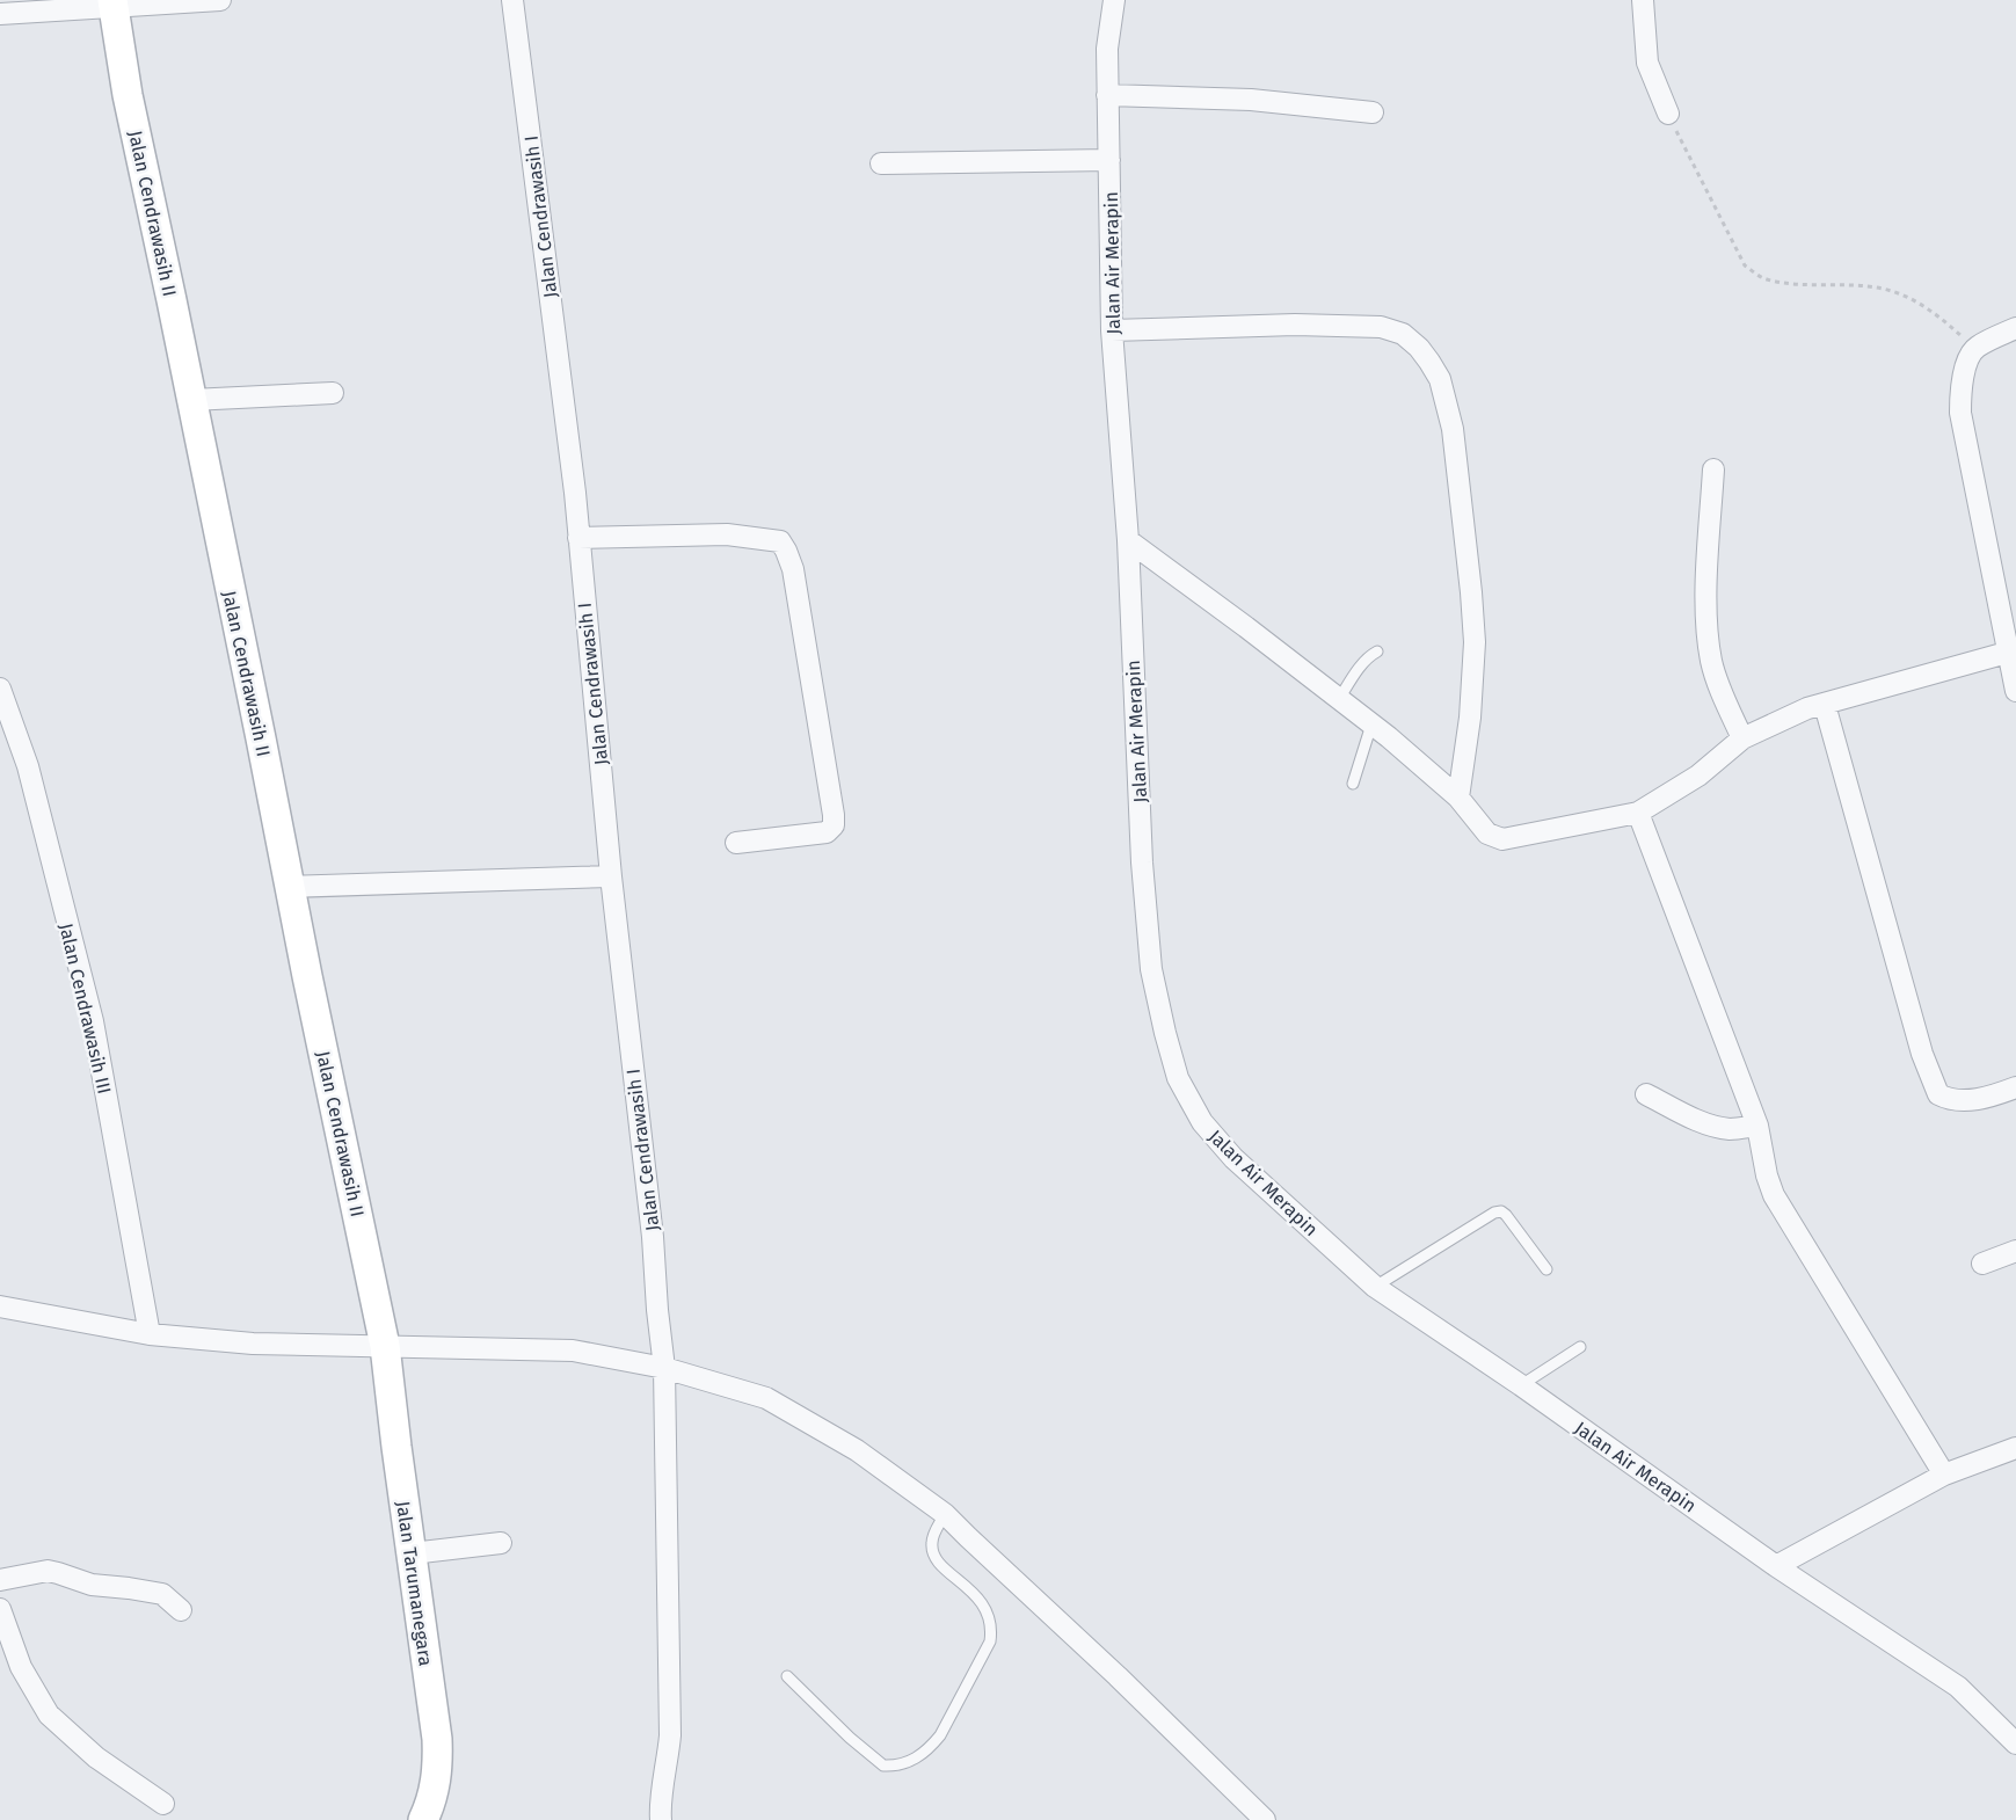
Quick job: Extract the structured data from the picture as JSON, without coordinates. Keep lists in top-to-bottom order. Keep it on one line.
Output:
{"streets":{"street":["Jalan Cendrawasih II","Jalan Cendrawasih I","Jalan Air Merapin","Jalan Cendrawasih III","Jalan Tarumanegara"]},"crossings":[["Jalan Cendrawasih II","Jalan Tarumanegara"]]}
